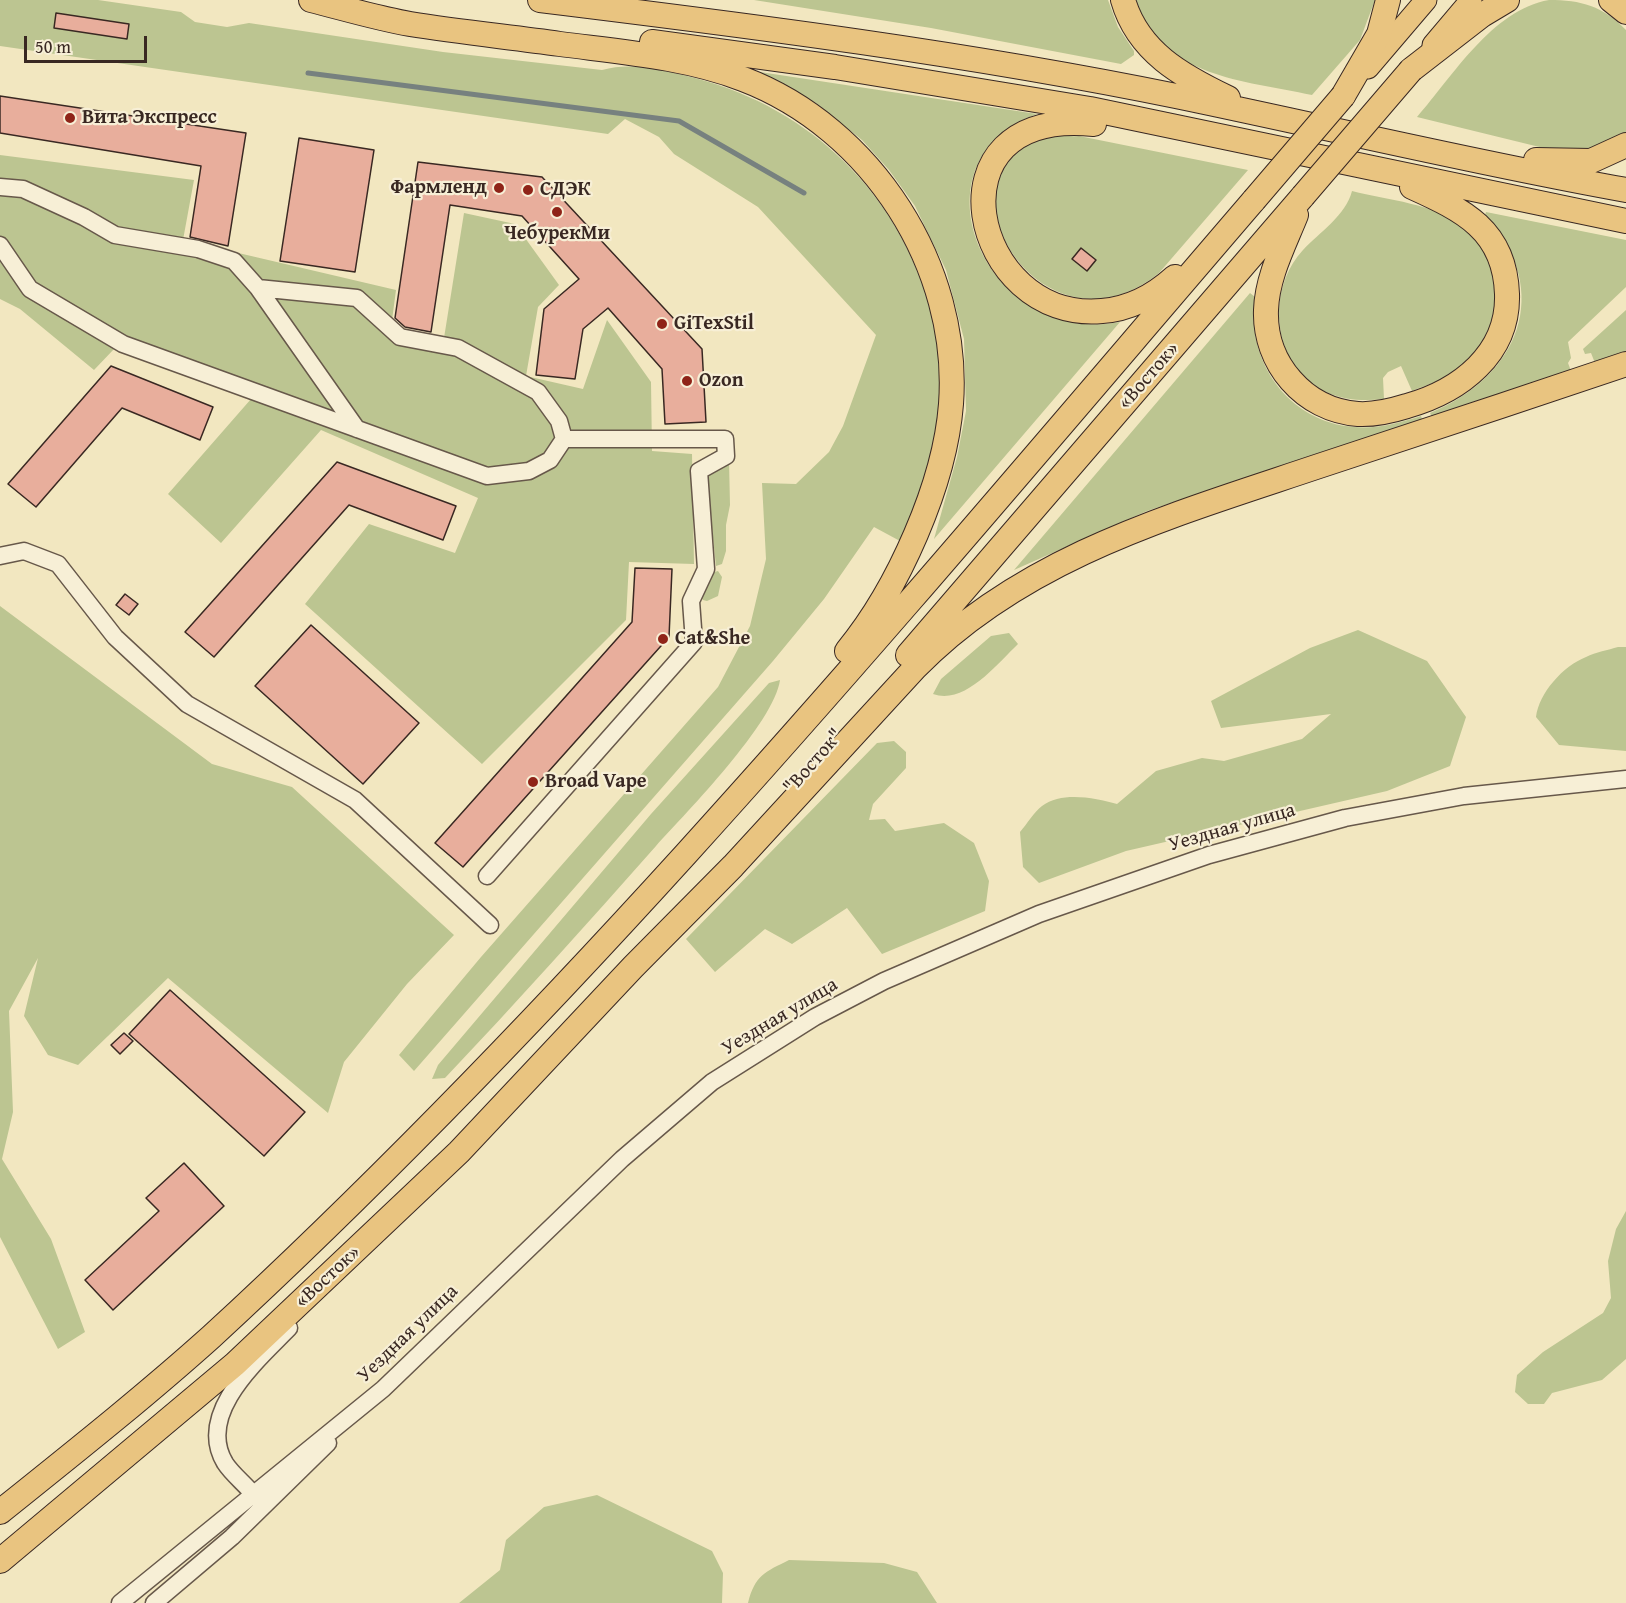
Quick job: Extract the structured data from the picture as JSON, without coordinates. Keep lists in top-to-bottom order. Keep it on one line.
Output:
{"streets":{"highway":["«Восток»","\"Восток\""],"street":["Уездная улица"]},"crossings":[["«Восток»","\"Восток\""]],"places":["Вита Экспресс","Фармленд","СДЭК","ЧебурекМи","GiTexStil","Ozon","Cat&She","Broad Vape"],"scale_bar":"50 m"}
